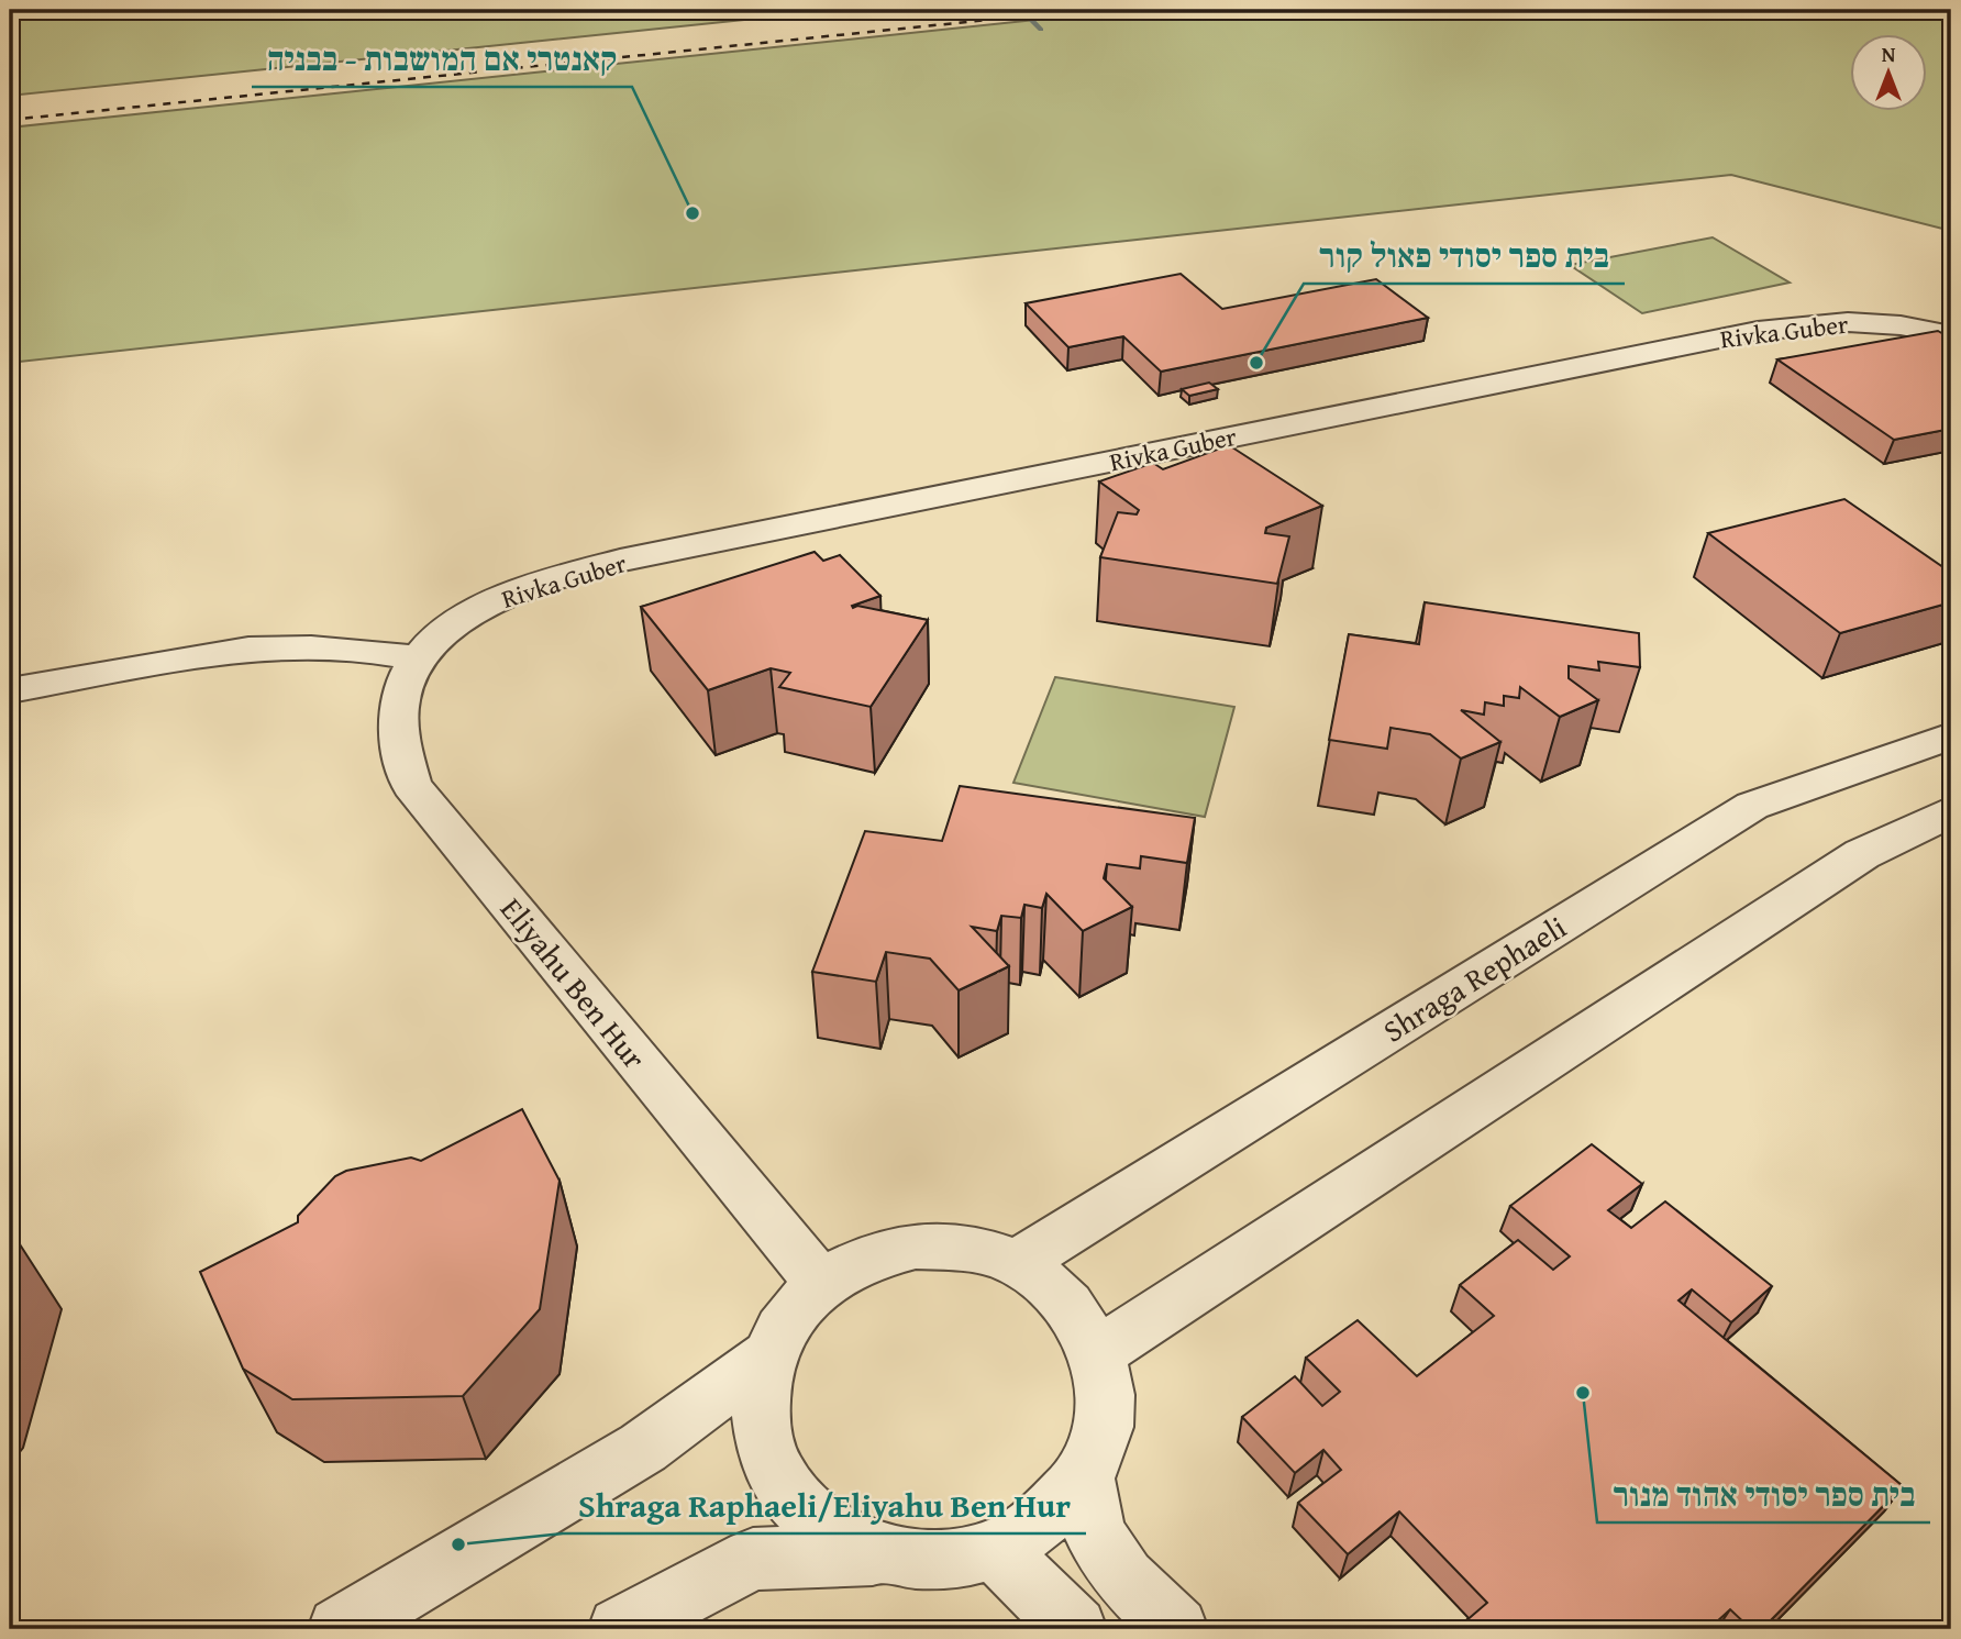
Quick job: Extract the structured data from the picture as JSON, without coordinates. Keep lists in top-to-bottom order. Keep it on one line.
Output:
{"streets":{"street":["Rivka Guber","Shraga Rephaeli","Eliyahu Ben Hur"]},"crossings":[["Rivka Guber","Eliyahu Ben Hur"]],"places":["קאנטרי אם המושבות - בבניה","בית ספר יסודי פאול קור","בית ספר יסודי אהוד מנור","Shraga Raphaeli/Eliyahu Ben Hur"],"north":"top"}
